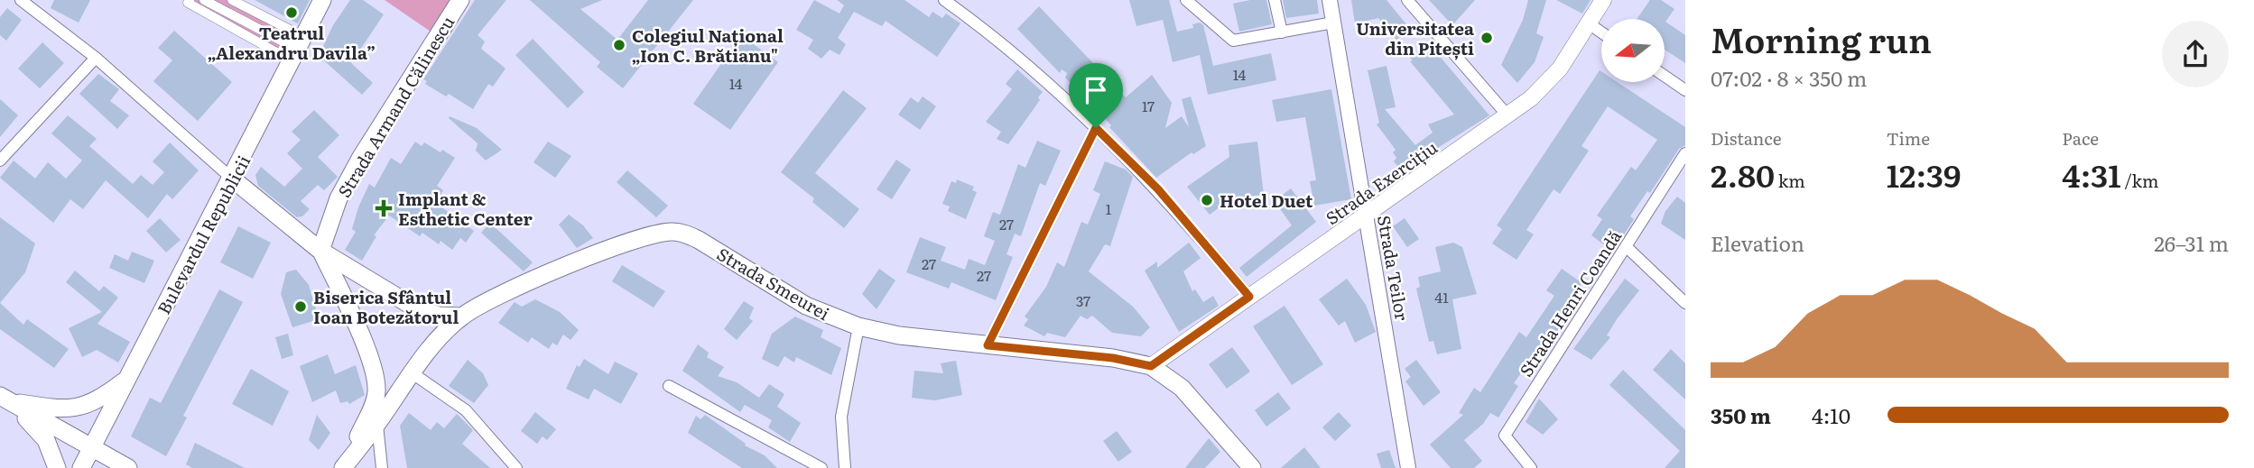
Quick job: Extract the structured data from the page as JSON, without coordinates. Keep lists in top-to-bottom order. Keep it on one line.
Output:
{"streets":{"main road":["Strada Armand Călinescu","Strada Exercițiu","Bulevardul Republicii","Strada Smeurei"],"street":["Strada Teilor","Strada Henri Coandă"]},"crossings":[["Strada Exercițiu","Strada Teilor"],["Strada Exercițiu","Strada Smeurei"]],"places":{"other":["Teatrul „Alexandru Davila”","Universitatea din Pitești","Colegiul Național „Ion C. Brătianu\"","Hotel Duet","Biserica Sfântul Ioan Botezătorul"],"health":["Implant & Esthetic Center"]},"house_numbers":["14","14","17","1","27","27","27","41","37"],"north":"left","page":{"heading":["Morning run","07:02 · 8 × 350 m"],"stats":[["Distance","2.80 km"],["Time","12:39"],["Pace","4:31 /km"]],"chart":["Elevation","26–31 m"],"list":[{"name":"350 m","note":"4:10"}]}}
